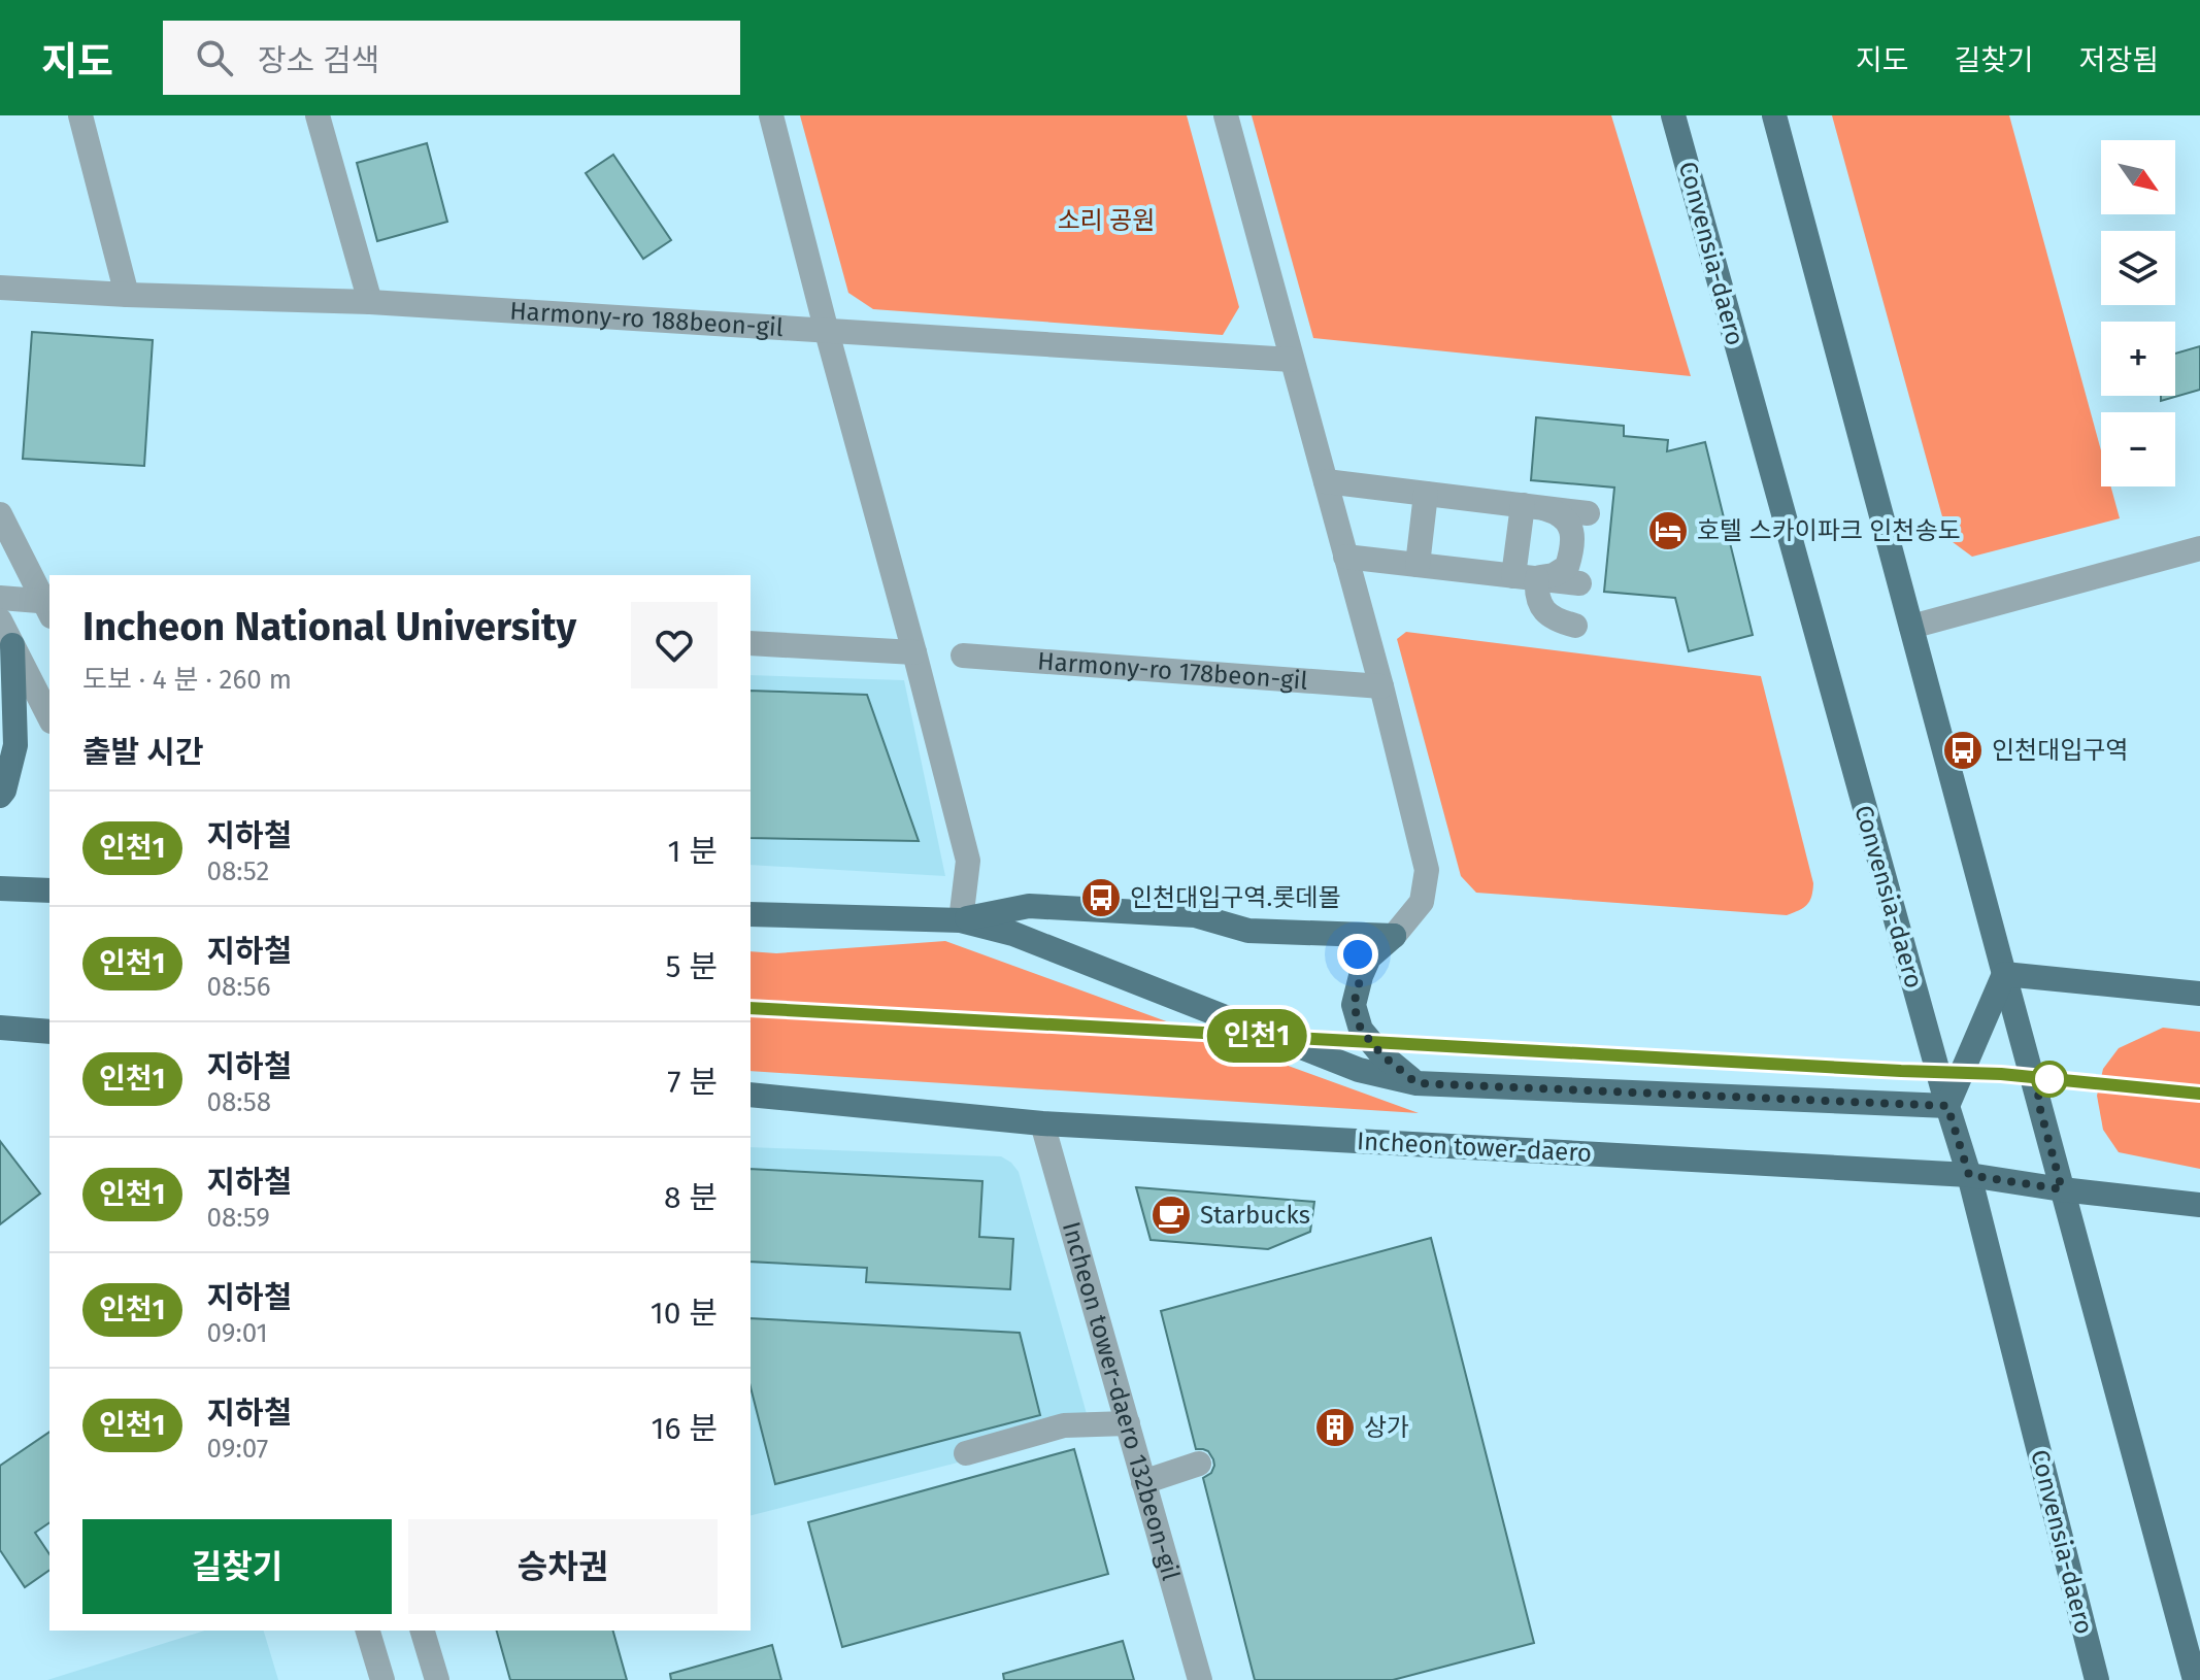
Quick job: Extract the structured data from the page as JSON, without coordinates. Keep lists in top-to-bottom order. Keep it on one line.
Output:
{"streets":{"main road":["Convensia-daero","Incheon tower-daero"],"street":["Harmony-ro 188beon-gil","Harmony-ro 178beon-gil","Incheon tower-daero 132beon-gil"]},"crossings":[["Convensia-daero","Incheon tower-daero"],["Incheon tower-daero","Incheon tower-daero 132beon-gil"]],"parks":["소리 공원"],"places":{"hotel":["호텔 스카이파크 인천송도"],"bus stop":["인천대입구역","인천대입구역.롯데몰"],"cafe":["Starbucks"],"building":["상가"]},"lines":["metro line 인천1"],"north":"bottom right","page":{"header":"지도","search":"장소 검색","nav":["지도","길찾기","저장됨"],"on_map":"인천1","map_buttons":["+","−"],"heading":[["Incheon National University","도보 · 4 분 · 260 m"],"출발 시간"],"list":[{"mark":"인천1","name":"지하철","note":"08:52","value":"1 분"},{"mark":"인천1","name":"지하철","note":"08:56","value":"5 분"},{"mark":"인천1","name":"지하철","note":"08:58","value":"7 분"},{"mark":"인천1","name":"지하철","note":"08:59","value":"8 분"},{"mark":"인천1","name":"지하철","note":"09:01","value":"10 분"},{"mark":"인천1","name":"지하철","note":"09:07","value":"16 분"}],"buttons":["길찾기","승차권"]}}
